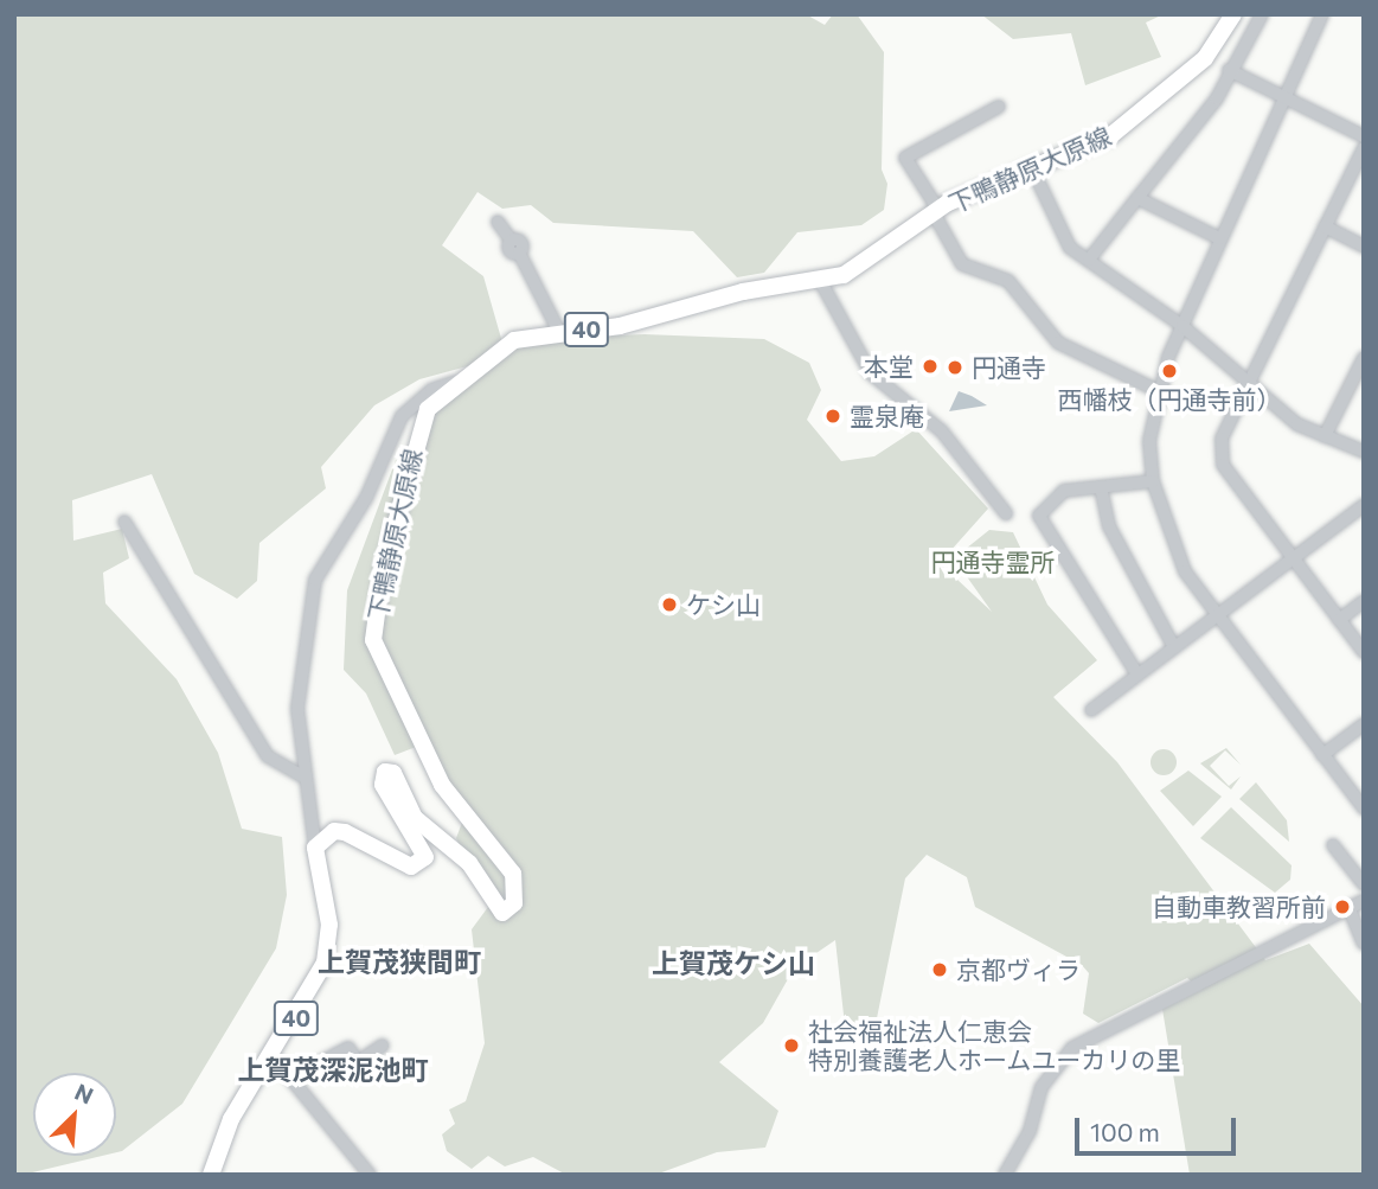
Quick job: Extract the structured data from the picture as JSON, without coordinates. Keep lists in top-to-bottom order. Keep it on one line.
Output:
{"streets":{"main road":["下鴨静原大原線","40"]},"crossings":[["下鴨静原大原線","40"]],"districts":["上賀茂狭間町","上賀茂ケシ山","上賀茂深泥池町"],"parks":["円通寺霊所"],"places":["本堂","円通寺","西幡枝（円通寺前）","霊泉庵","ケシ山","自動車教習所前","京都ヴィラ","社会福祉法人仁恵会 特別養護老人ホームユーカリの里"],"scale_bar":"100 m","north":"top right"}
